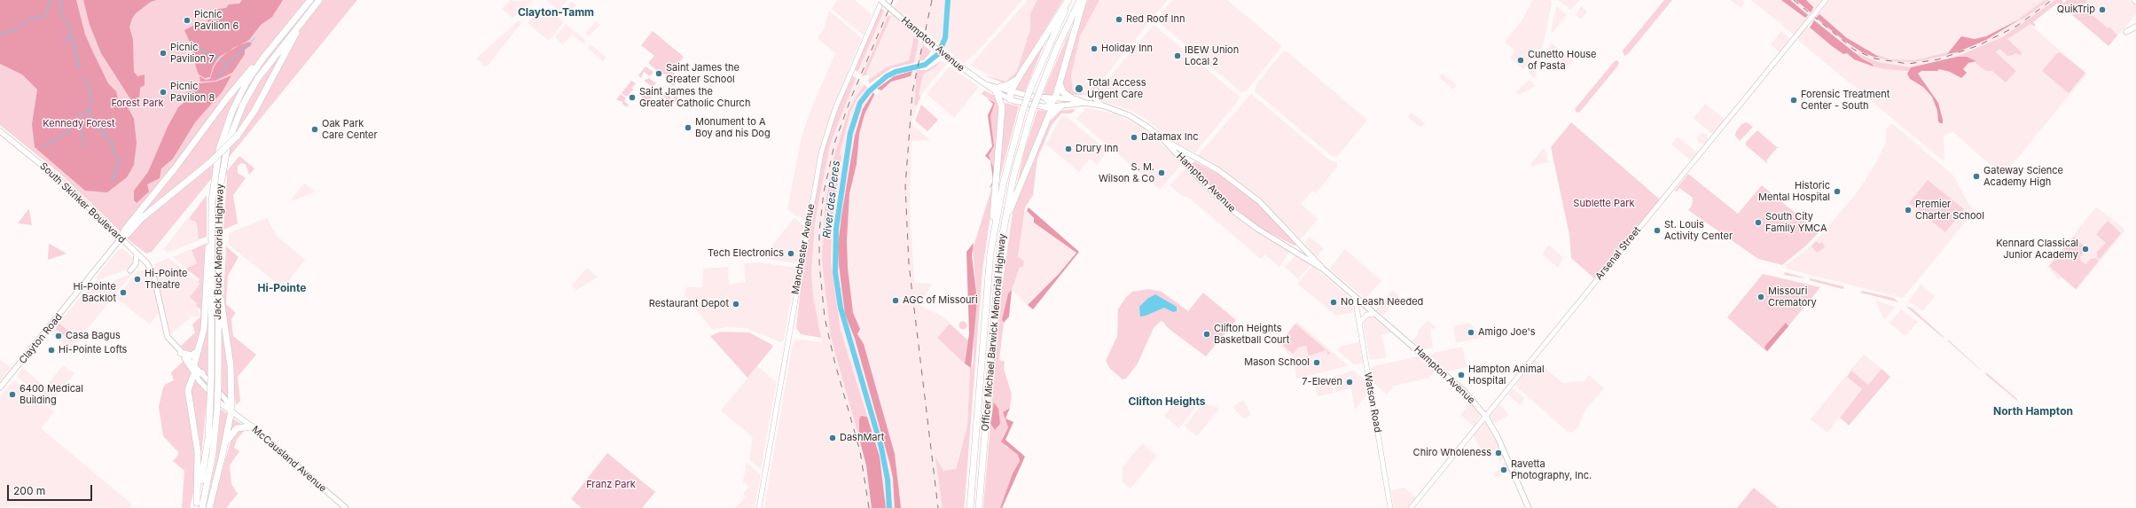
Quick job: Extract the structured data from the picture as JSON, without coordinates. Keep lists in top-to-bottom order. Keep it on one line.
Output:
{"streets":{"highway":["Jack Buck Memorial Highway","Officer Michael Barwick Memorial Highway"],"main road":["Hampton Avenue","South Skinker Boulevard","Manchester Avenue","Arsenal Street","Clayton Road","Watson Road","McCausland Avenue"]},"crossings":[["Hampton Avenue","Manchester Avenue"],["Hampton Avenue","Arsenal Street"],["Hampton Avenue","Watson Road"],["South Skinker Boulevard","Clayton Road"],["South Skinker Boulevard","McCausland Avenue"]],"districts":["Clayton-Tamm","Hi-Pointe","Clifton Heights","North Hampton"],"water":["River des Peres"],"parks":["Forest Park","Kennedy Forest","Sublette Park","Franz Park"],"places":["QuikTrip","Red Roof Inn","Picnic Pavilion 6","Holiday Inn","Picnic Pavilion 7","IBEW Union Local 2","Cunetto House of Pasta","Saint James the Greater School","Total Access Urgent Care","Picnic Pavilion 8","Saint James the Greater Catholic Church","Forensic Treatment Center - South","Monument to A Boy and his Dog","Oak Park Care Center","Datamax Inc","Drury Inn","S. M. Wilson & Co","Gateway Science Academy High","Historic Mental Hospital","Premier Charter School","South City Family YMCA","St. Louis Activity Center","Kennard Classical Junior Academy","Tech Electronics","Hi-Pointe Theatre","Hi-Pointe Backlot","Missouri Crematory","AGC of Missouri","No Leash Needed","Restaurant Depot","Amigo Joe's","Clifton Heights Basketball Court","Casa Bagus","Hi-Pointe Lofts","Mason School","Hampton Animal Hospital","7-Eleven","6400 Medical Building","DashMart","Chiro Wholeness","Ravetta Photography, Inc."],"scale_bar":"200 m"}
